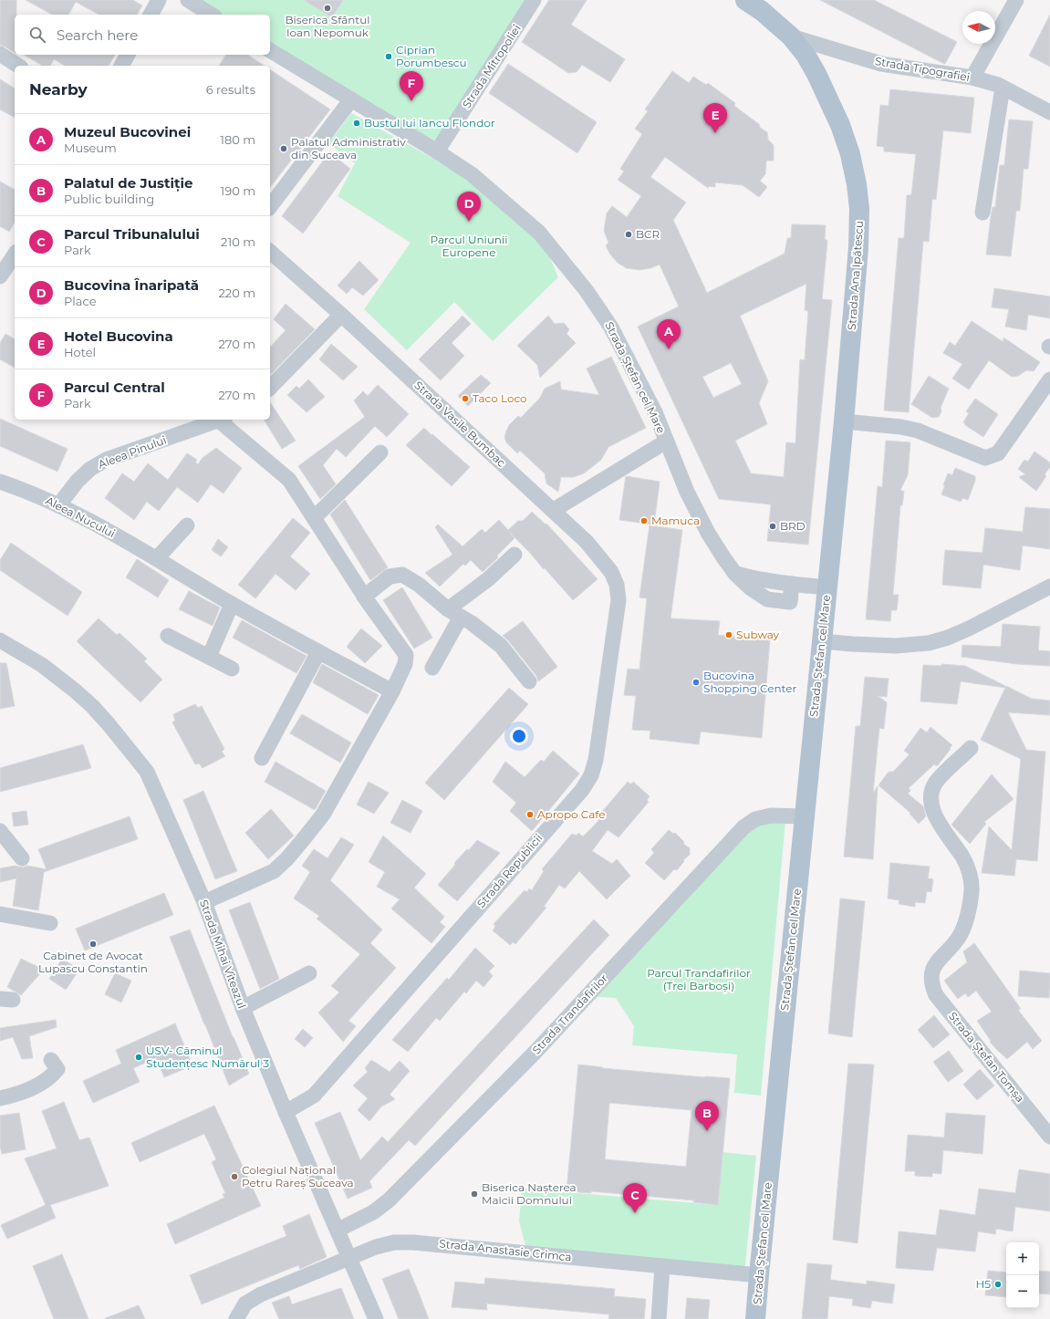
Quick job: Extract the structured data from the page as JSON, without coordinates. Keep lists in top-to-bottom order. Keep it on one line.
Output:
{"streets":{"main road":["Strada Ana Ipătescu","Strada Ștefan cel Mare"],"street":["Strada Mitropoliei","Strada Tipografiei","Strada Vasile Bumbac","Aleea Pinului","Aleea Nucului","Strada Republicii","Strada Mihai Viteazul","Strada Trandafirilor","Strada Ștefan Tomșa","Strada Anastasie Crimca"]},"crossings":[["Strada Mitropoliei","Strada Ștefan cel Mare"],["Strada Tipografiei","Strada Ana Ipătescu"],["Strada Ana Ipătescu","Strada Ștefan cel Mare"],["Strada Ștefan cel Mare","Strada Trandafirilor"],["Strada Ștefan cel Mare","Strada Anastasie Crimca"],["Strada Vasile Bumbac","Strada Republicii"],["Aleea Pinului","Aleea Nucului"],["Strada Republicii","Strada Mihai Viteazul"],["Strada Mihai Viteazul","Strada Trandafirilor"],["Strada Mihai Viteazul","Strada Anastasie Crimca"]],"parks":["Parcul Uniunii Europene","Parcul Trandafirilor (Trei Barboși)"],"places":["Biserica Sfântul Ioan Nepomuk","Ciprian Porumbescu","Bustul lui Iancu Flondor","Palatul Administrativ din Suceava","BCR","Taco Loco","Mamuca","BRD","Subway","Bucovina Shopping Center","Apropo Cafe","Cabinet de Avocat Lupascu Constantin","USV- Căminul Studențesc Numărul 3","Colegiul Național Petru Rareș Suceava","Biserica Nașterea Maicii Domnului","H5"],"north":"left","page":{"search":"Search here","heading":["Nearby","6 results"],"pins":["F","E","D","A","B","C"],"list":[{"mark":"A","name":"Muzeul Bucovinei","note":"Museum","value":"180 m"},{"mark":"B","name":"Palatul de Justiție","note":"Public building","value":"190 m"},{"mark":"C","name":"Parcul Tribunalului","note":"Park","value":"210 m"},{"mark":"D","name":"Bucovina Înaripată","note":"Place","value":"220 m"},{"mark":"E","name":"Hotel Bucovina","note":"Hotel","value":"270 m"},{"mark":"F","name":"Parcul Central","note":"Park","value":"270 m"}],"map_buttons":["+","−"]}}
